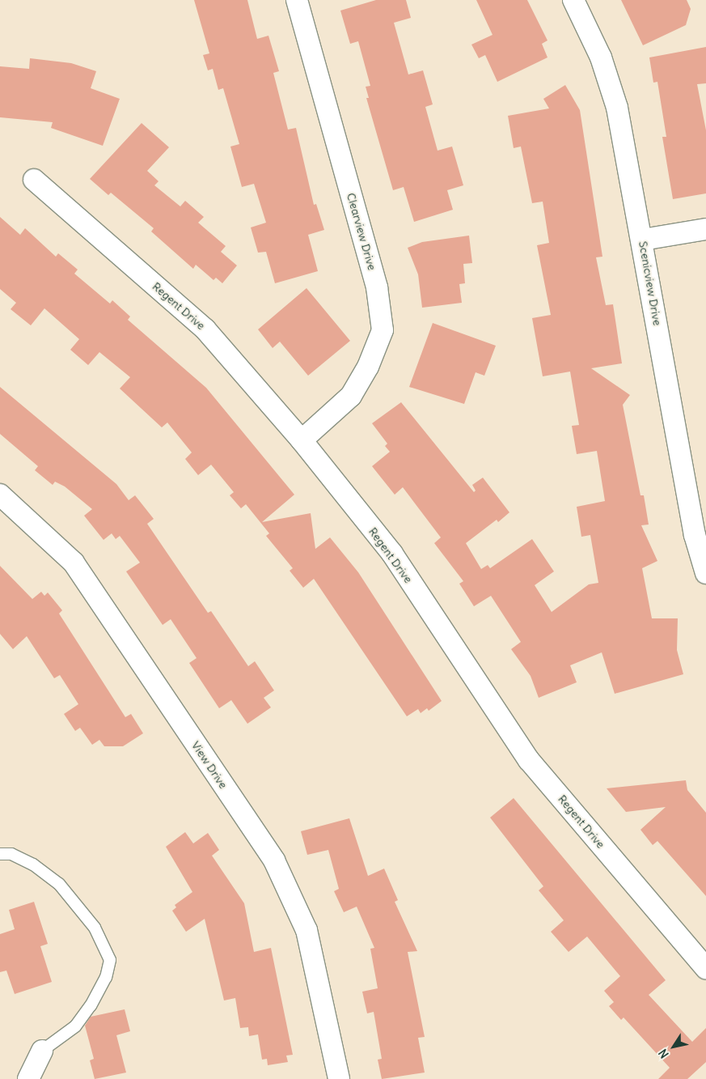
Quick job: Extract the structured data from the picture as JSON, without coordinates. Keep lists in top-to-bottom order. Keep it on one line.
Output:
{"streets":{"street":["Clearview Drive","Scenicview Drive","Regent Drive","View Drive"]},"crossings":[["Clearview Drive","Regent Drive"]],"north":"bottom left"}
